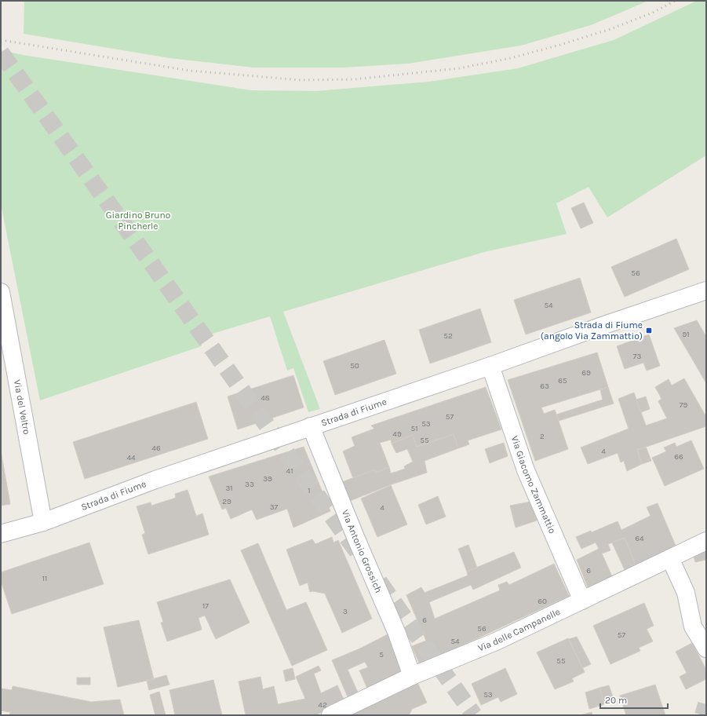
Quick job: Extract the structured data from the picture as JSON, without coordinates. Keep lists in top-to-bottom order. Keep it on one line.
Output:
{"streets":{"street":["Via del Veltro","Strada di Fiume","Via Giacomo Zammattio","Via Antonio Grossich","Via delle Campanelle"]},"crossings":[["Via del Veltro","Strada di Fiume"],["Strada di Fiume","Via Giacomo Zammattio"],["Strada di Fiume","Via Antonio Grossich"],["Via Giacomo Zammattio","Via delle Campanelle"],["Via Antonio Grossich","Via delle Campanelle"]],"parks":["Giardino Bruno Pincherle"],"places":{"transit":["Strada di Fiume (angolo Via Zammattio)"]},"house_numbers":["56","54","91","52","73","50","69","65","63","48","79","57","53","51","49","2","55","46","4","66","44","41","39","33","31","1","29","37","4","64","6","11","60","17","3","6","56","57","54","5","55","53","42"],"scale_bar":"20 m"}
